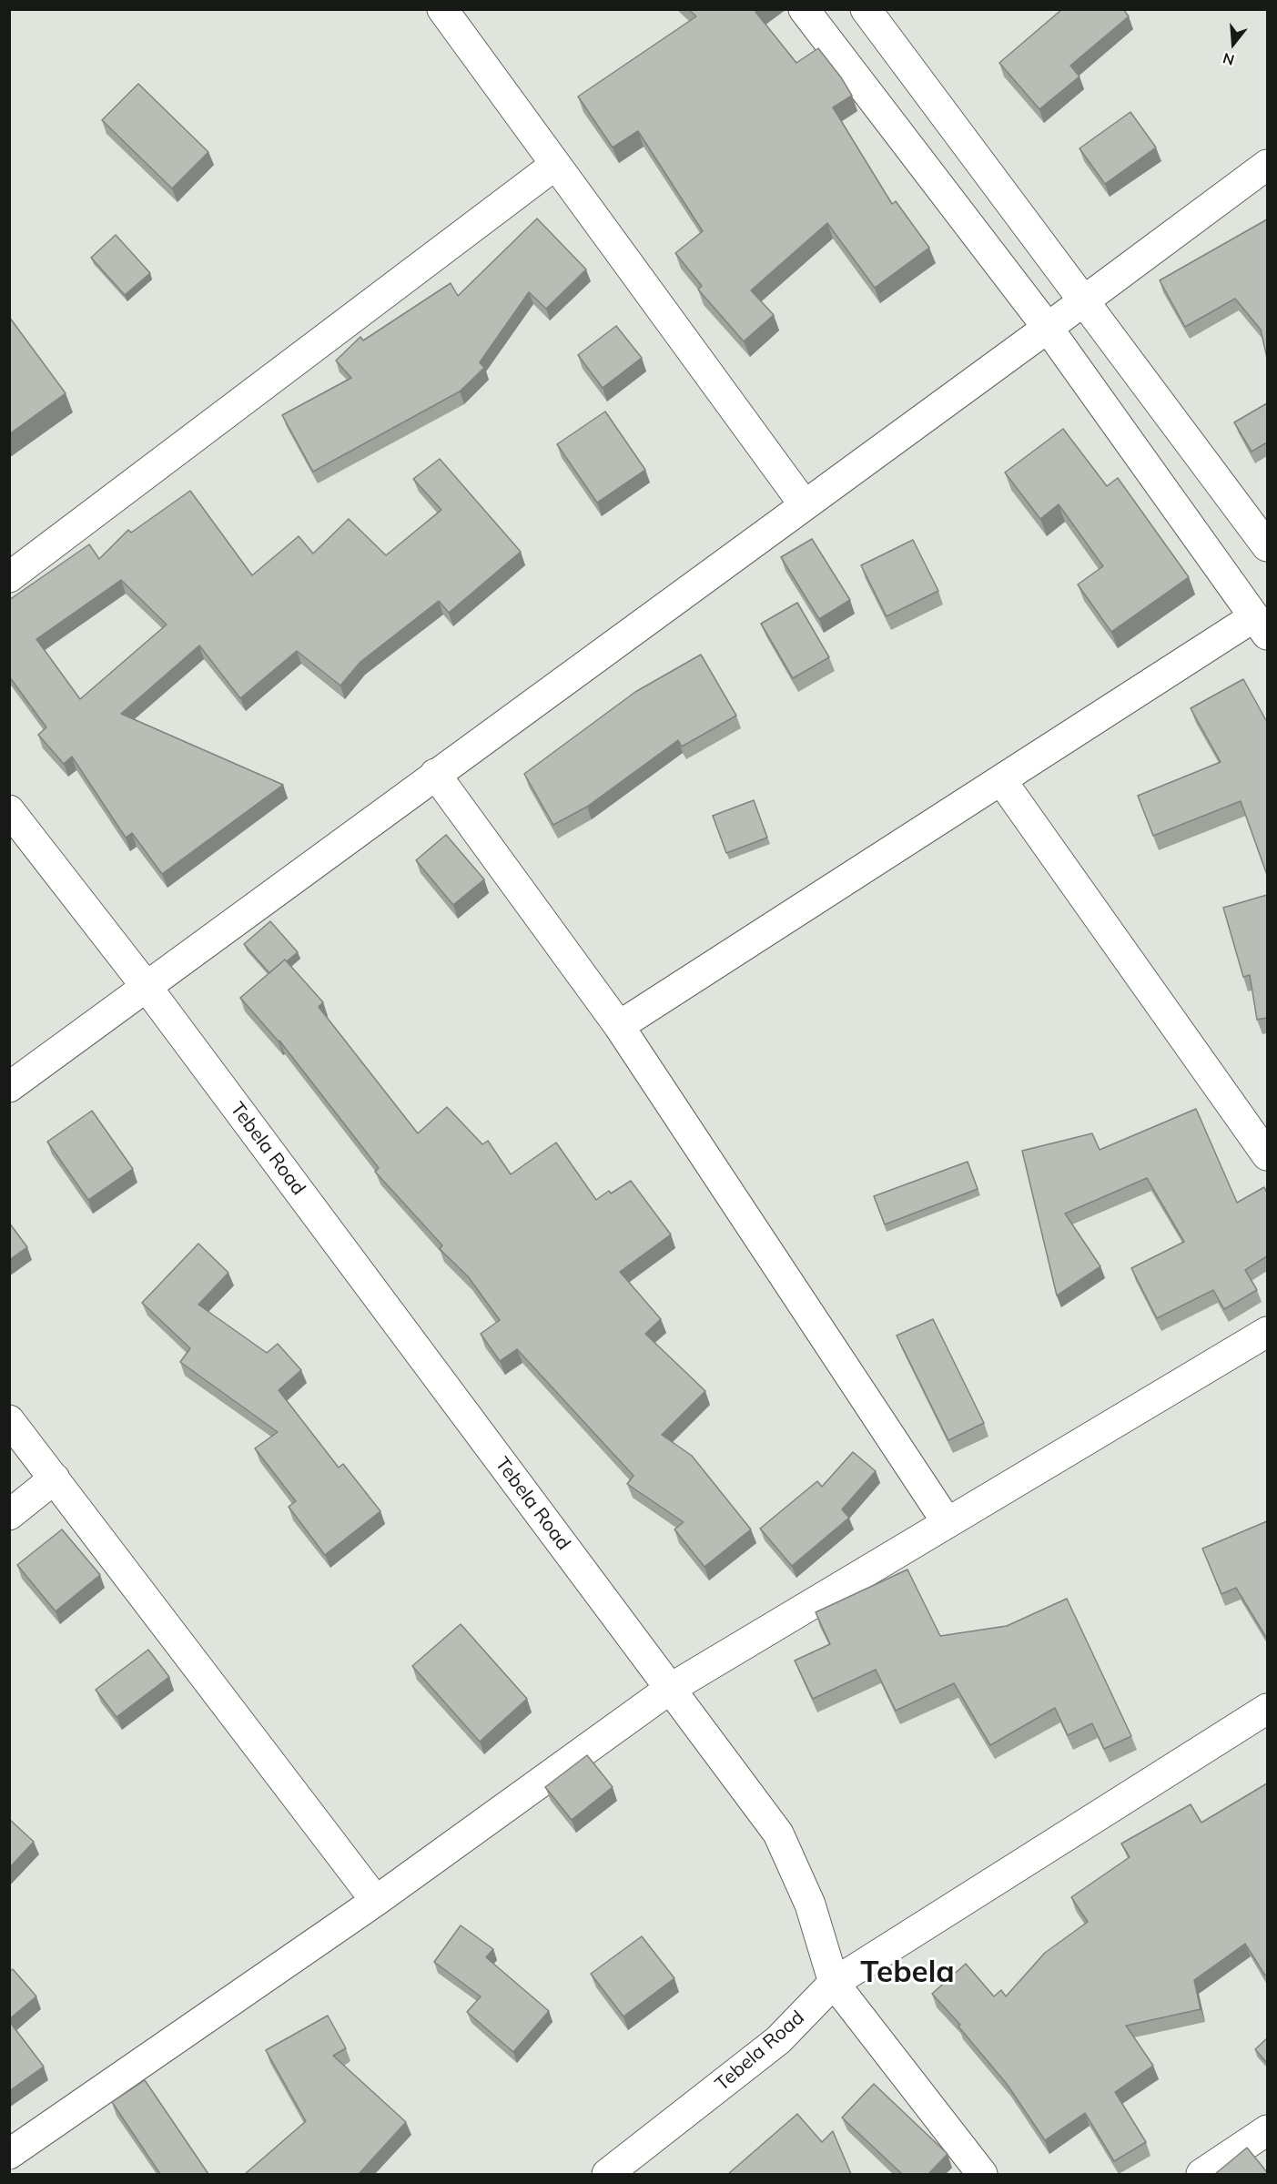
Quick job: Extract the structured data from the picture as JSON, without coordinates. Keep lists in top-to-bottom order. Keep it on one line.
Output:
{"streets":{"street":["Tebela Road"]},"districts":["Tebela"],"north":"bottom"}
